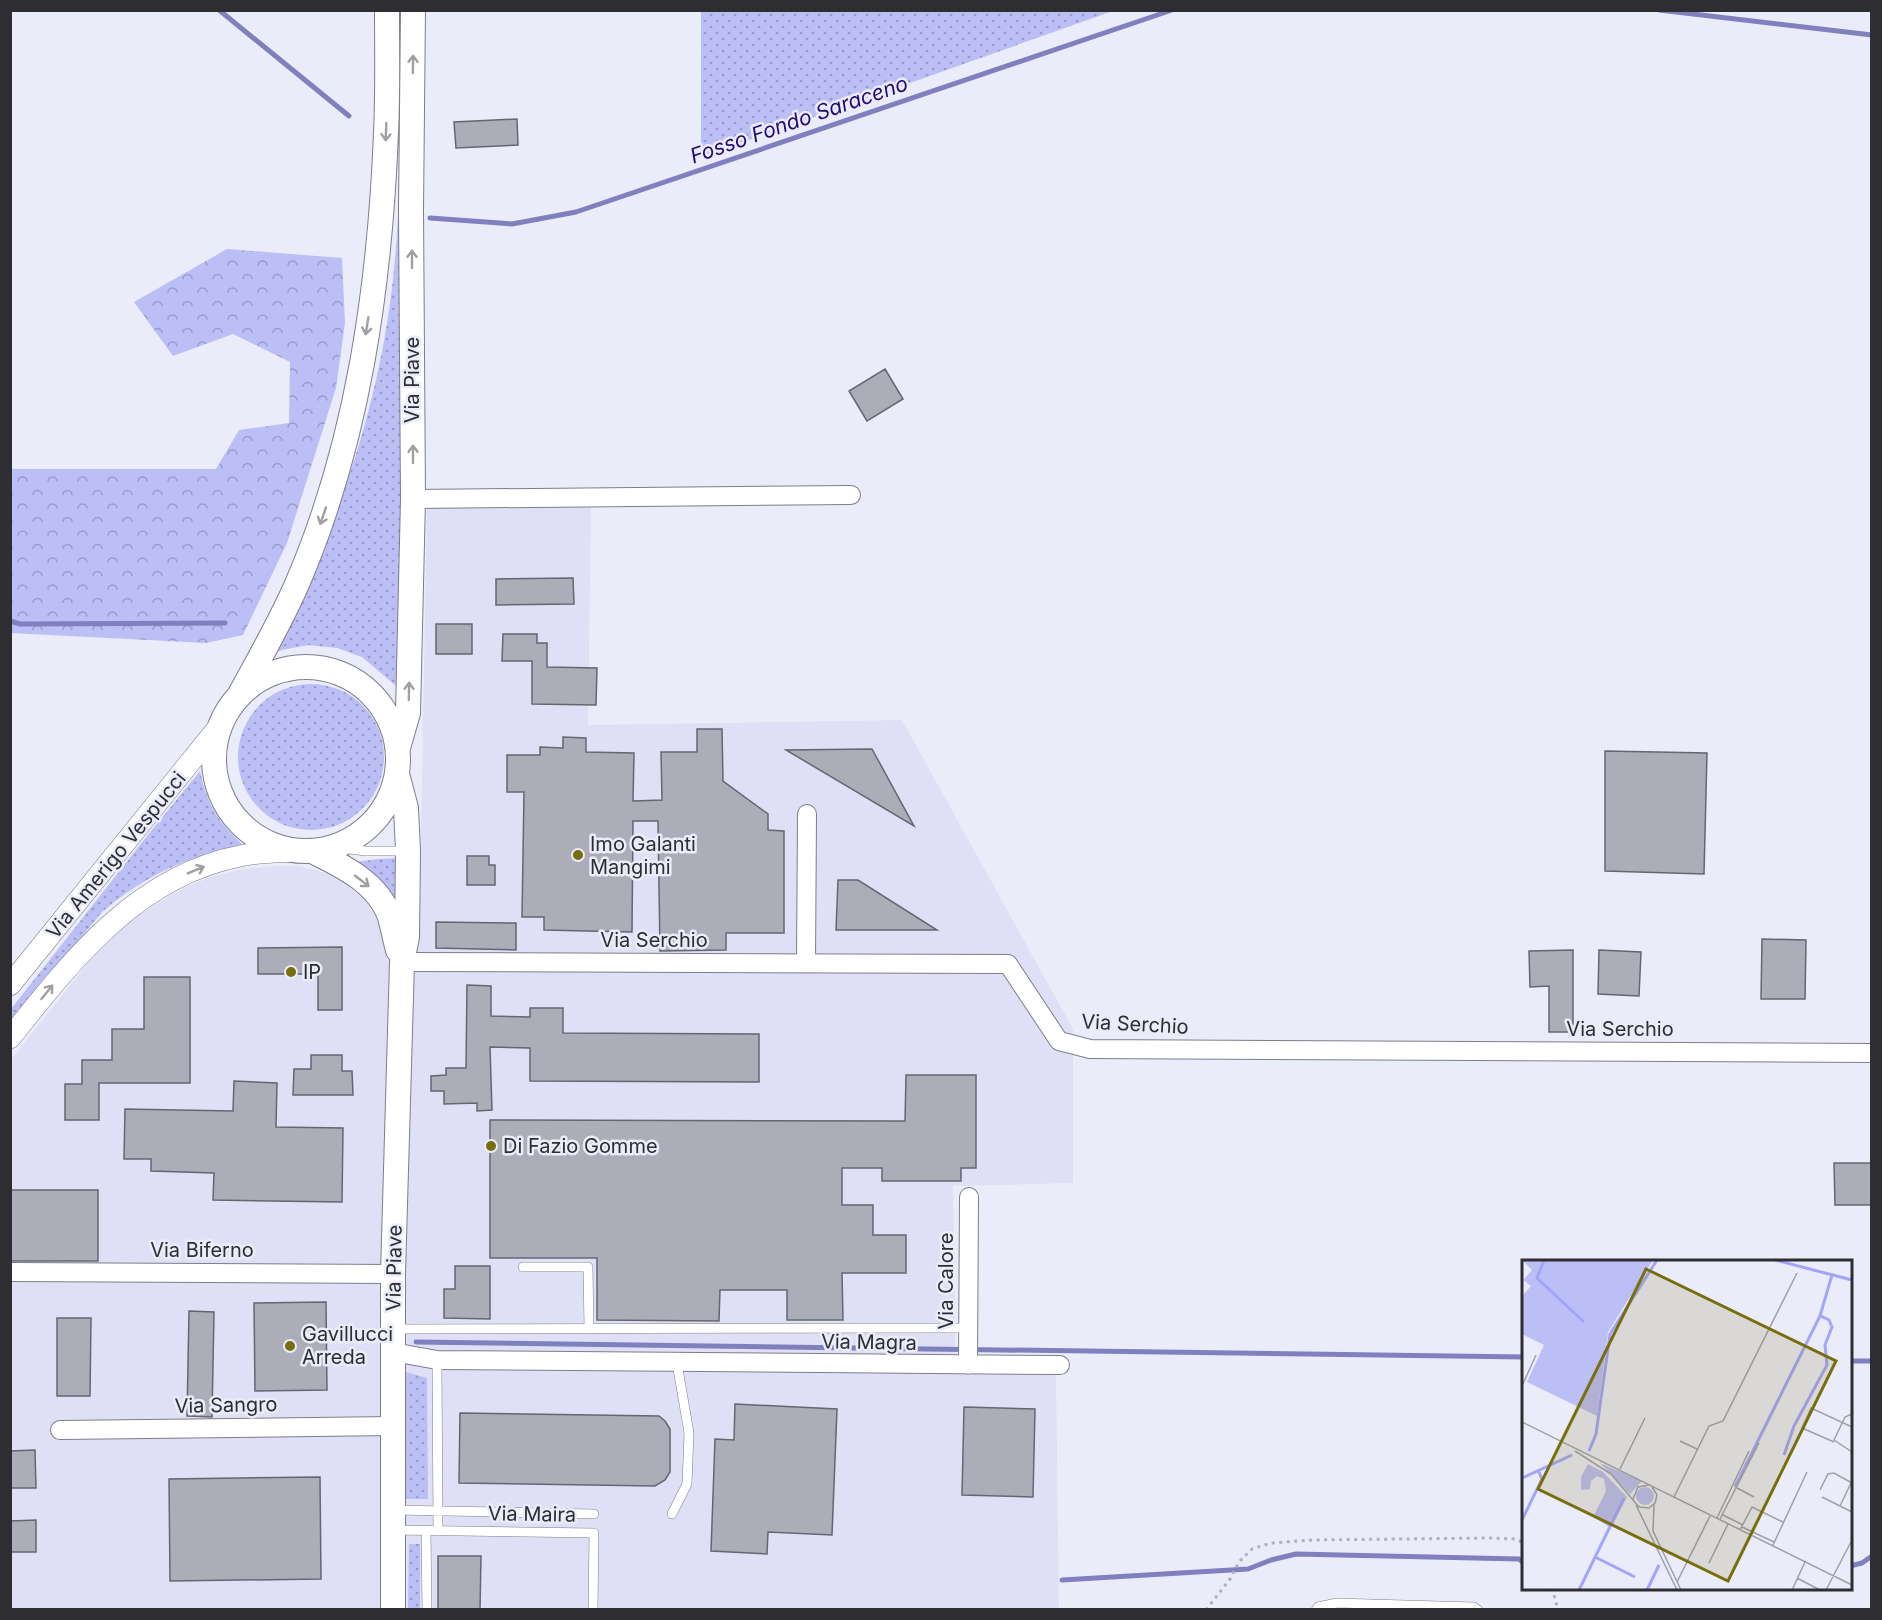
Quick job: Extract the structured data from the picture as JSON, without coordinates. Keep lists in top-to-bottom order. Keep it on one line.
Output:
{"streets":{"main road":["Via Piave"],"street":["Via Amerigo Vespucci","Via Serchio","Via Biferno","Via Calore","Via Magra","Via Sangro"],"lane":["Via Maira"]},"crossings":[["Via Piave","Via Amerigo Vespucci"],["Via Piave","Via Serchio"],["Via Piave","Via Biferno"],["Via Piave","Via Magra"],["Via Piave","Via Sangro"],["Via Piave","Via Maira"],["Via Calore","Via Magra"]],"water":["Fosso Fondo Saraceno"],"places":["Imo Galanti Mangimi","IP","Di Fazio Gomme","Gavillucci Arreda"]}
